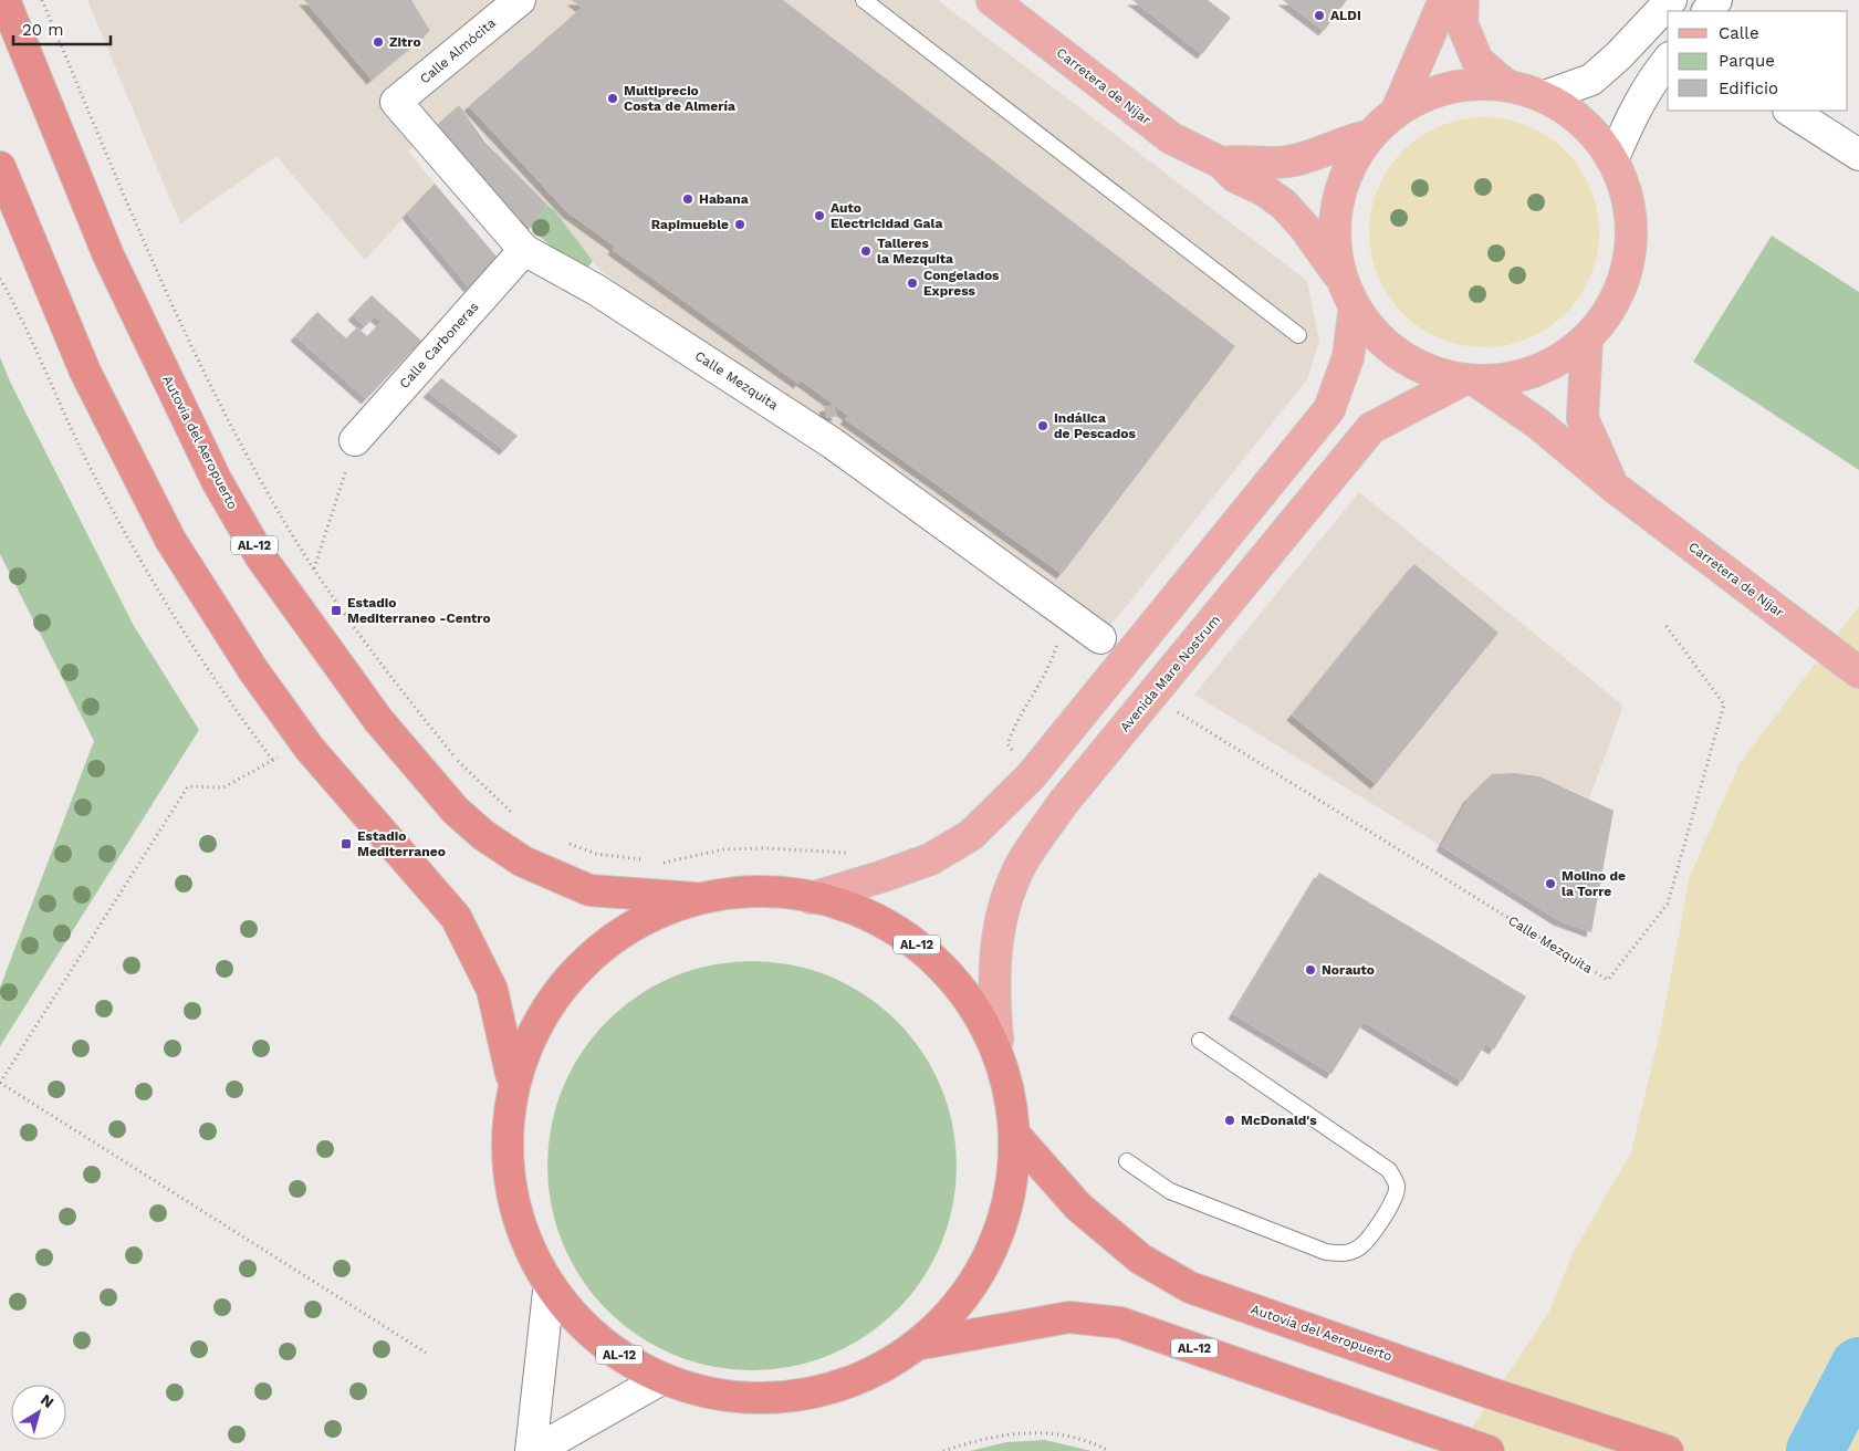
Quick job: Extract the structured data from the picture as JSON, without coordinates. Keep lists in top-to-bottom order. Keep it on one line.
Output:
{"streets":{"highway":["Autovía del Aeropuerto","AL-12"],"main road":["Carretera de Níjar","Avenida Mare Nostrum"],"street":["Calle Almócita","Calle Carboneras","Calle Mezquita"]},"crossings":[["Calle Almócita","Calle Mezquita"],["Carretera de Níjar","Avenida Mare Nostrum"],["Calle Carboneras","Calle Mezquita"],["Calle Mezquita","Avenida Mare Nostrum"],["Autovía del Aeropuerto","AL-12"],["AL-12","Avenida Mare Nostrum"]],"places":{"other":["ALDI","Zitro","Multiprecio Costa de Almería","Habana","Auto Electricidad Gala","Rapimueble","Talleres la Mezquita","Congelados Express","Indálica de Pescados","Molino de la Torre","Norauto","McDonald's"],"transit":["Estadio Mediterraneo -Centro","Estadio Mediterraneo"]},"legend":["Calle","Parque","Edificio"],"scale_bar":"20 m","north":"top right"}
